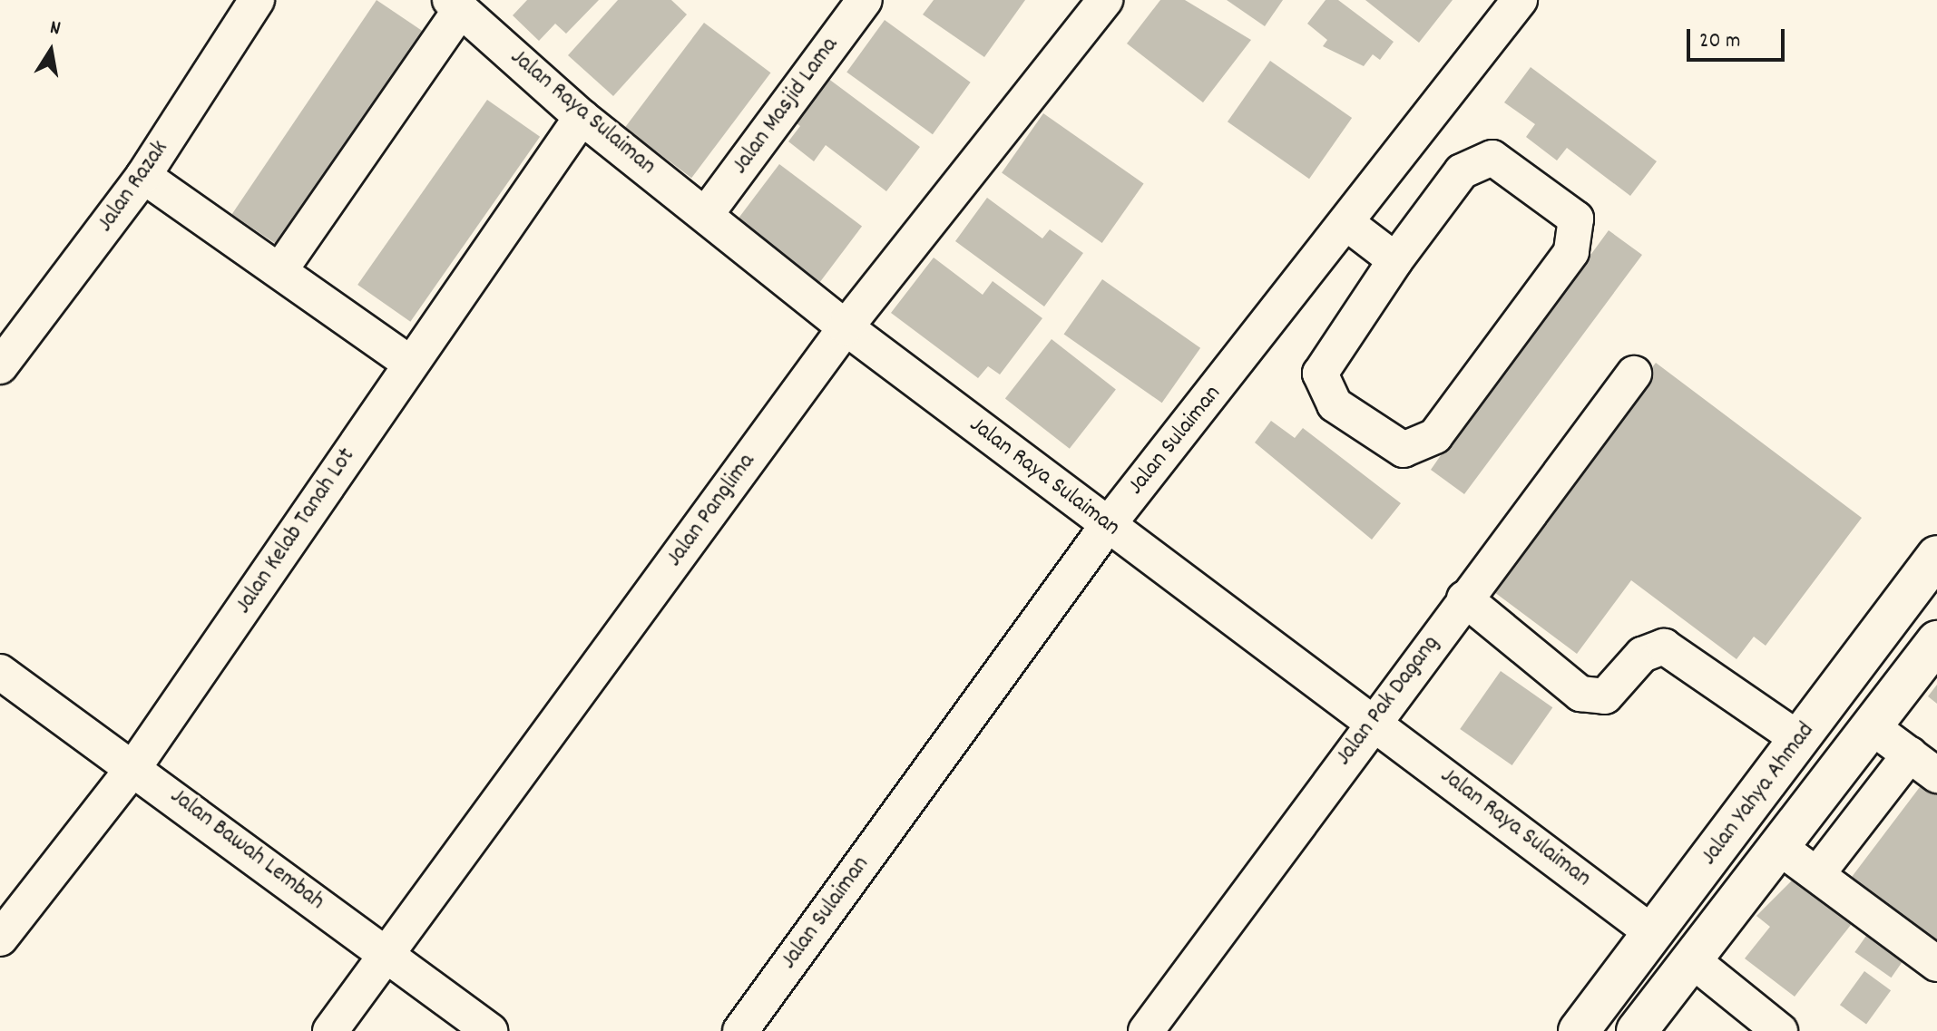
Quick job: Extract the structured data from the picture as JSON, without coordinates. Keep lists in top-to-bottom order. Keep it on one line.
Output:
{"streets":{"main road":["Jalan Yahya Ahmad"],"street":["Jalan Masjid Lama","Jalan Raya Sulaiman","Jalan Razak","Jalan Sulaiman","Jalan Panglima","Jalan Kelab Tanah Lot","Jalan Pak Dagang","Jalan Bawah Lembah"]},"crossings":[["Jalan Masjid Lama","Jalan Raya Sulaiman"],["Jalan Raya Sulaiman","Jalan Sulaiman"],["Jalan Raya Sulaiman","Jalan Panglima"],["Jalan Raya Sulaiman","Jalan Kelab Tanah Lot"],["Jalan Raya Sulaiman","Jalan Pak Dagang"],["Jalan Raya Sulaiman","Jalan Yahya Ahmad"],["Jalan Panglima","Jalan Bawah Lembah"],["Jalan Kelab Tanah Lot","Jalan Bawah Lembah"]],"scale_bar":"20 m","north":"top"}
